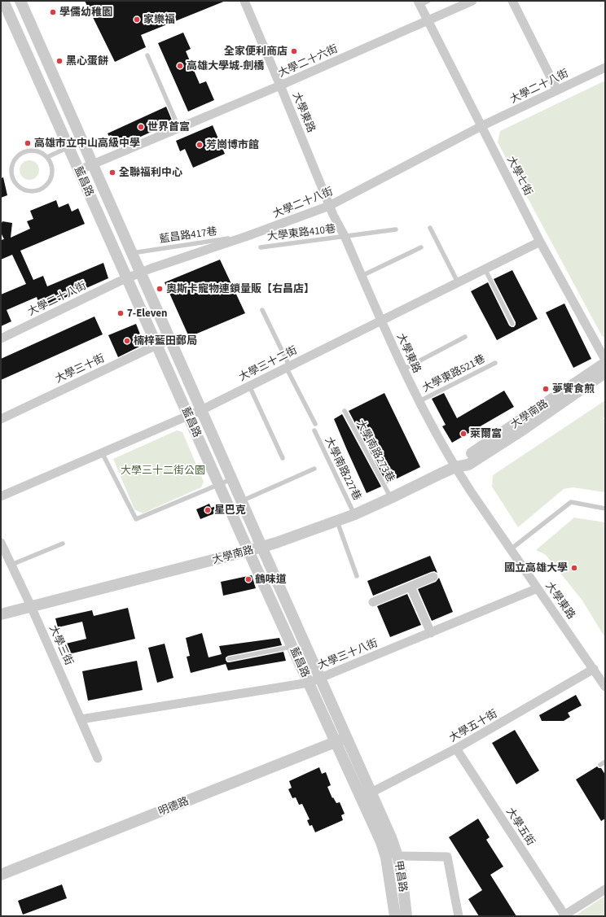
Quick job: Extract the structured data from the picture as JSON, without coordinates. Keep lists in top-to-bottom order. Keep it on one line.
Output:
{"streets":{"street":["大學二十六街","大學二十八街","大學東路","大學七街","藍昌路","大學三十二街","大學三十街","大學南路","大學三街","大學三十八街","大學五十街","明德路","大學五街","甲昌路"],"lane":["大學東路410巷","藍昌路417巷","大學東路521巷","大學南路273巷","大學南路227巷"]},"crossings":[["大學二十六街","大學東路"],["大學二十六街","大學七街"],["大學二十六街","藍昌路"],["大學二十八街","大學東路"],["大學二十八街","大學七街"],["大學二十八街","藍昌路"],["大學二十八街","藍昌路417巷"],["大學東路","大學東路410巷"],["大學東路","大學三十二街"],["大學東路","大學東路521巷"],["大學東路","大學南路"],["大學東路","大學三十八街"],["大學東路","大學五十街"],["大學七街","大學三十二街"],["藍昌路","藍昌路417巷"],["藍昌路","大學三十二街"],["藍昌路","大學三十街"],["藍昌路","大學南路"],["藍昌路","大學三十八街"],["藍昌路","大學五十街"],["藍昌路","明德路"],["藍昌路","甲昌路"],["大學南路","大學南路273巷"],["大學南路","大學南路227巷"],["大學南路","大學三街"],["大學三街","大學三十八街"],["大學五十街","大學五街"]],"parks":["大學三十二街公園"],"places":["學儒幼稚園","家樂福","全家便利商店","黑心蛋餅","高雄大學城-劍橋","世界首富","高雄市立中山高級中學","芳崗博市館","全聯福利中心","奧斯卡寵物連鎖量販【右昌店】","7-Eleven","楠梓藍田郵局","夢饗食煎","萊爾富","星巴克","國立高雄大學","鶴味道"]}
